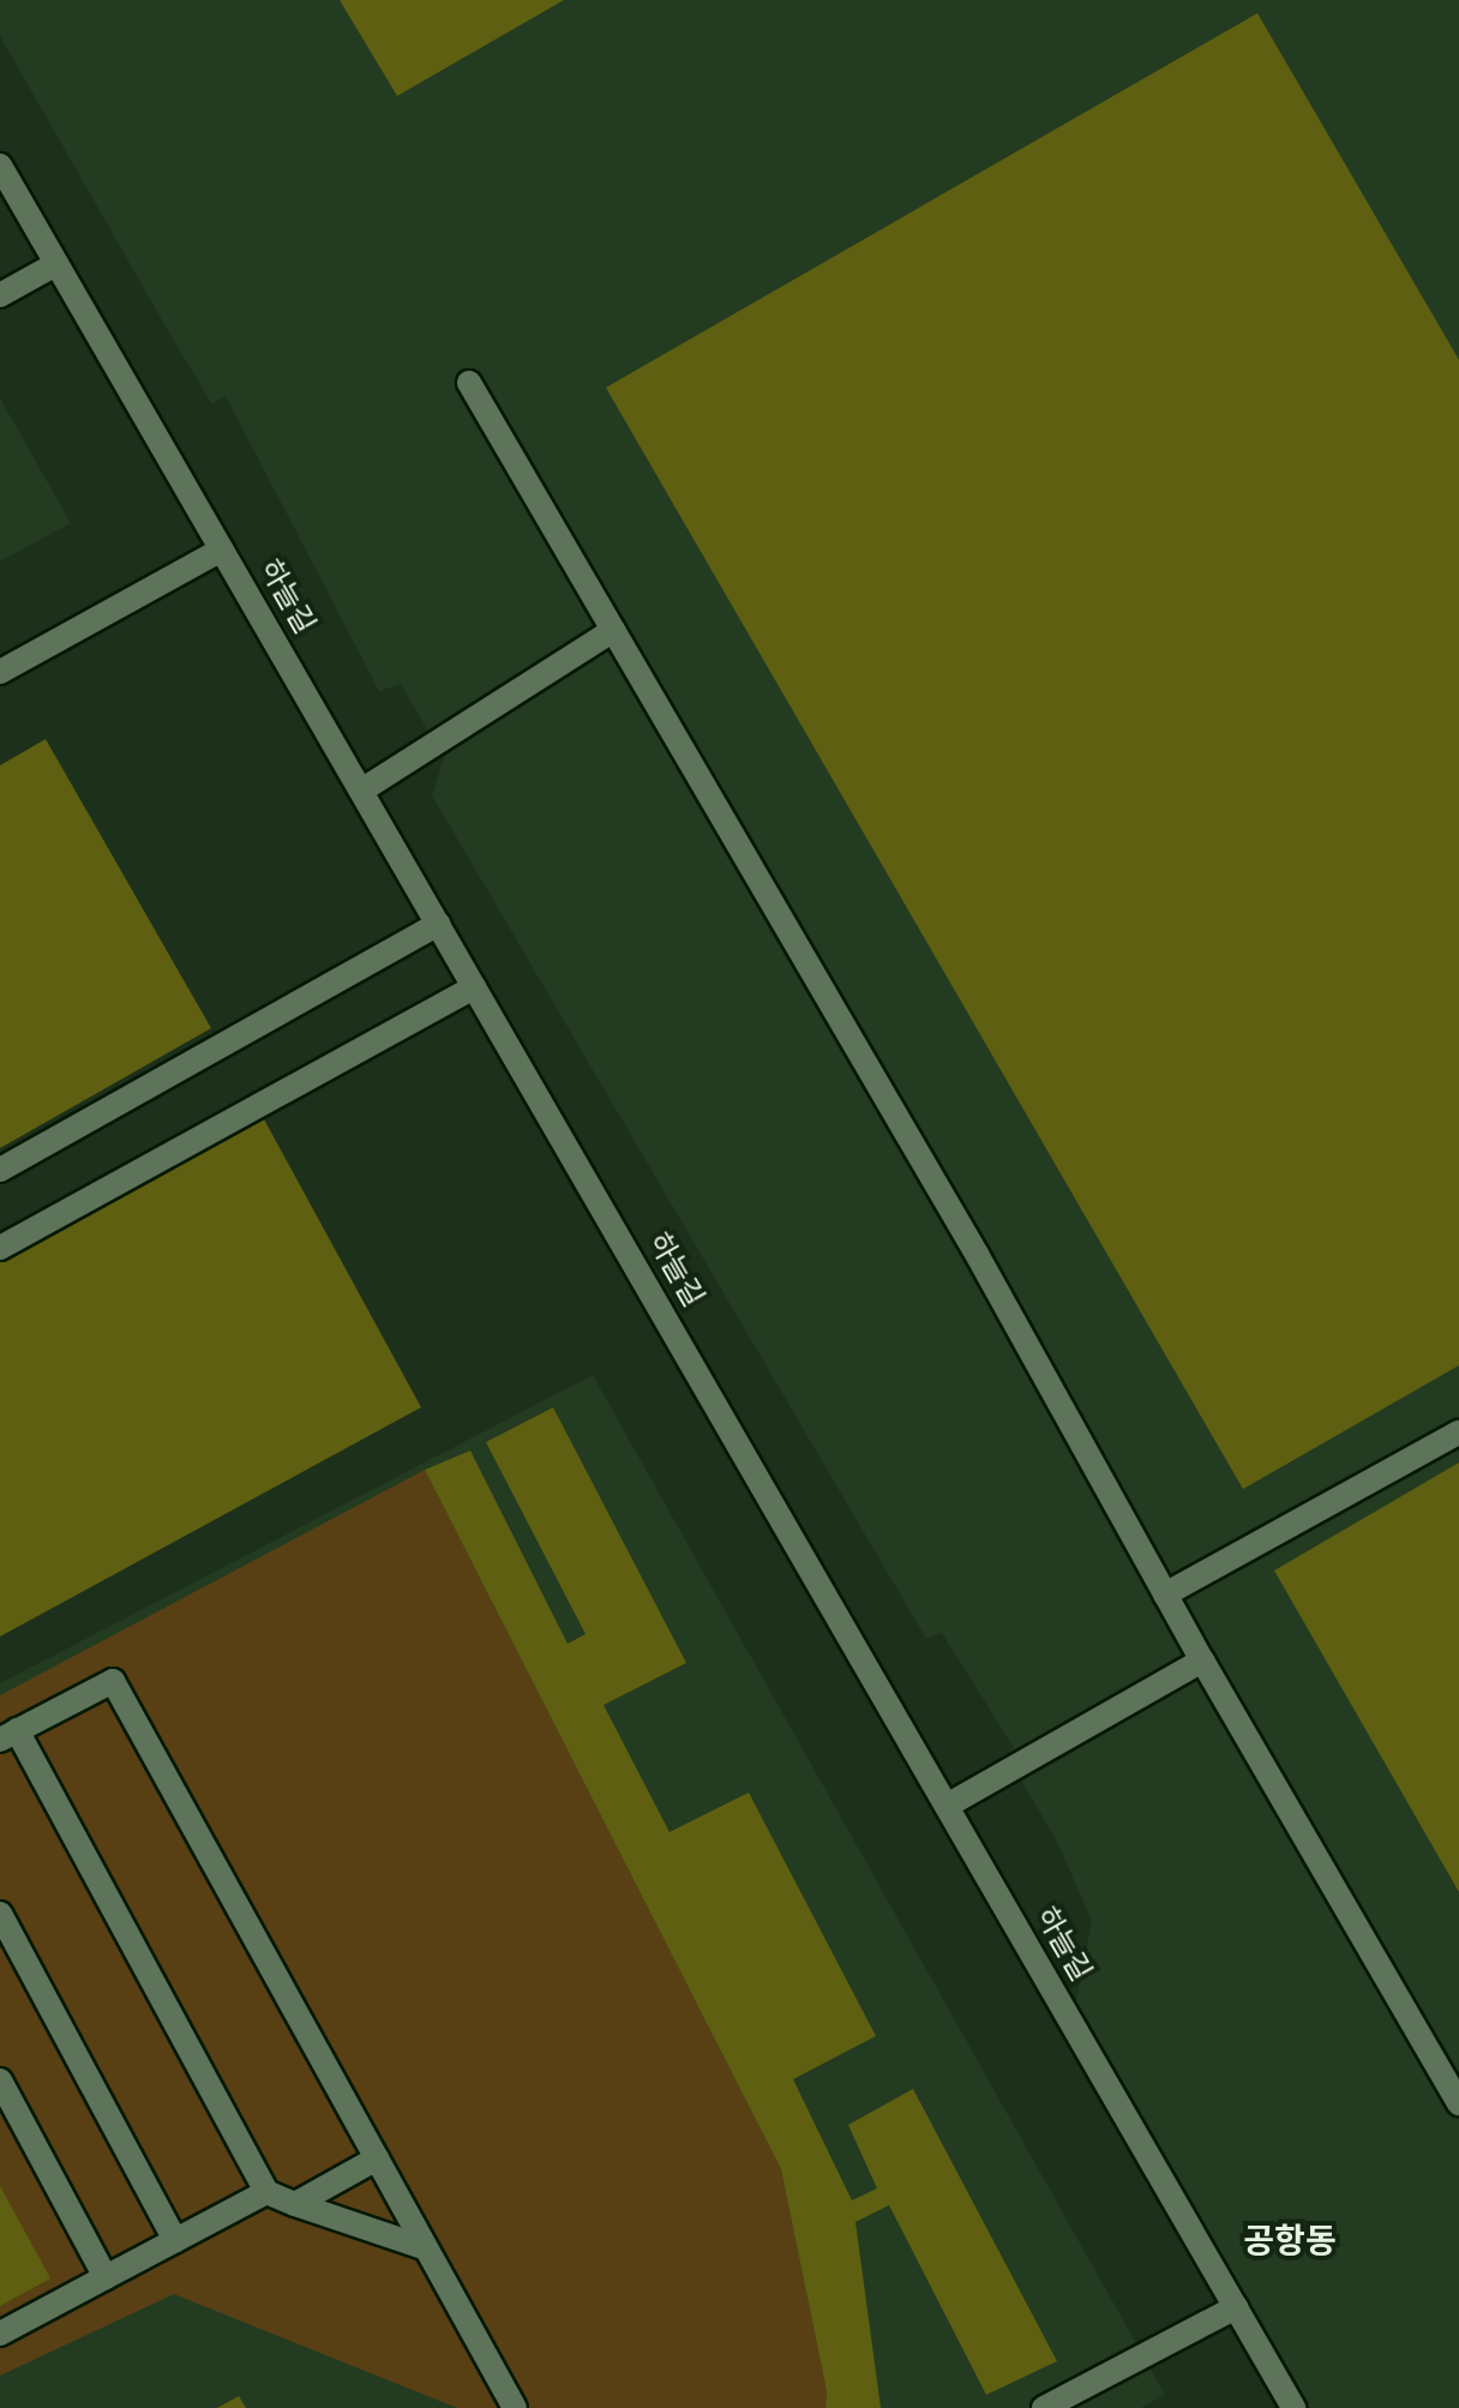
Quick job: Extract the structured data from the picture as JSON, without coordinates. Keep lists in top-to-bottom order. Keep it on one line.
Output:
{"streets":{"lane":["하늘길"]},"districts":["공항동"]}
